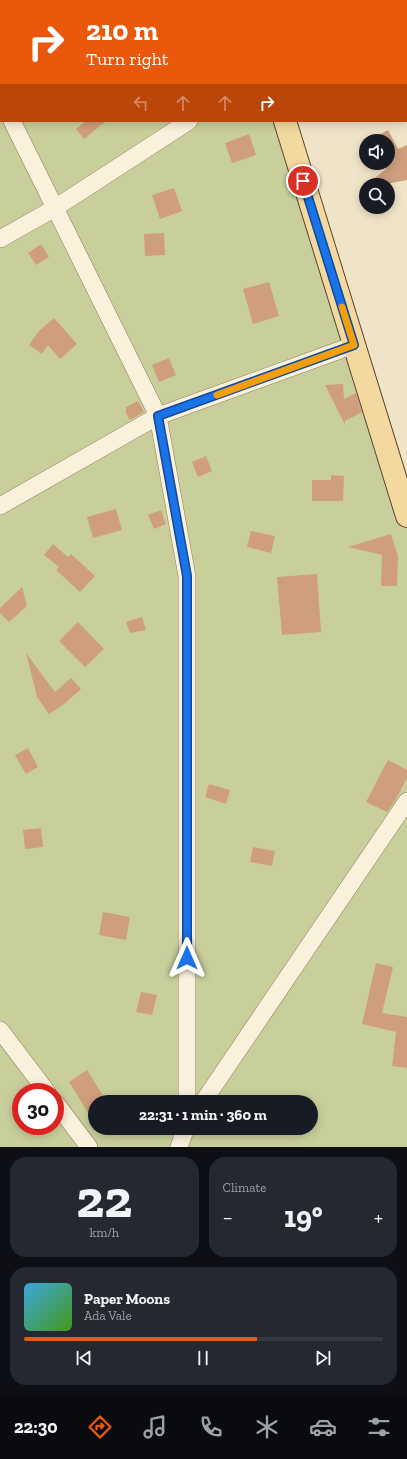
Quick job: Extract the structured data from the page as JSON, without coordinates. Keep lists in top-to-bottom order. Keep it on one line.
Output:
{"page":{"turn":["210 m","Turn right"],"limit":"30","trip":"22:31 · 1 min · 360 m","tile":[["22","km/h"],"Climate"],"heat":["−","19°","+"],"song":["Paper Moons","Ada Vale"],"tabs":"22:30"}}
